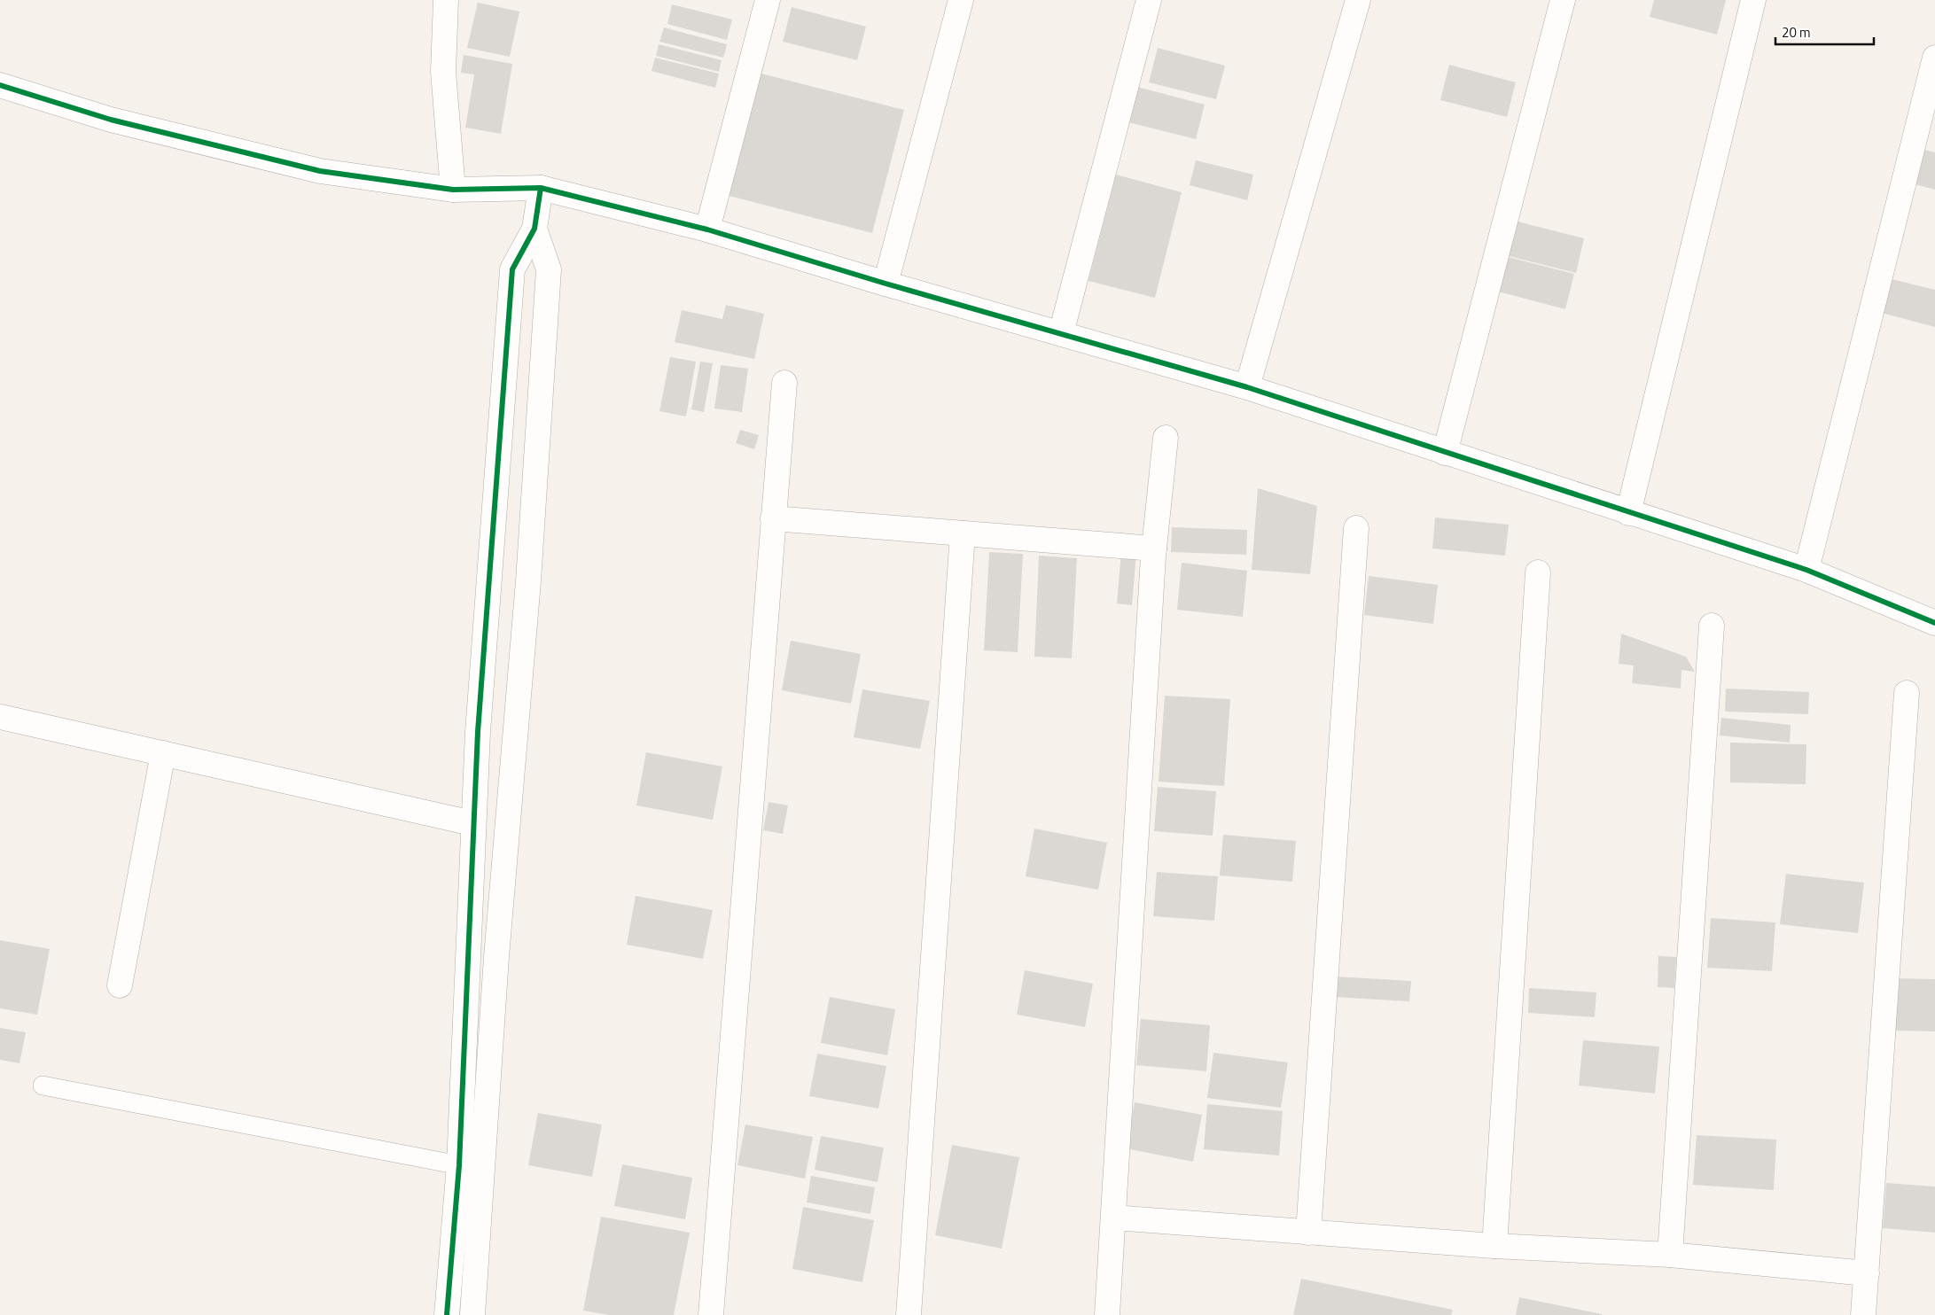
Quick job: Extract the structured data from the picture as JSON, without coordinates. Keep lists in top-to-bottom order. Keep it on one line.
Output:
{"scale_bar":"20 m"}
